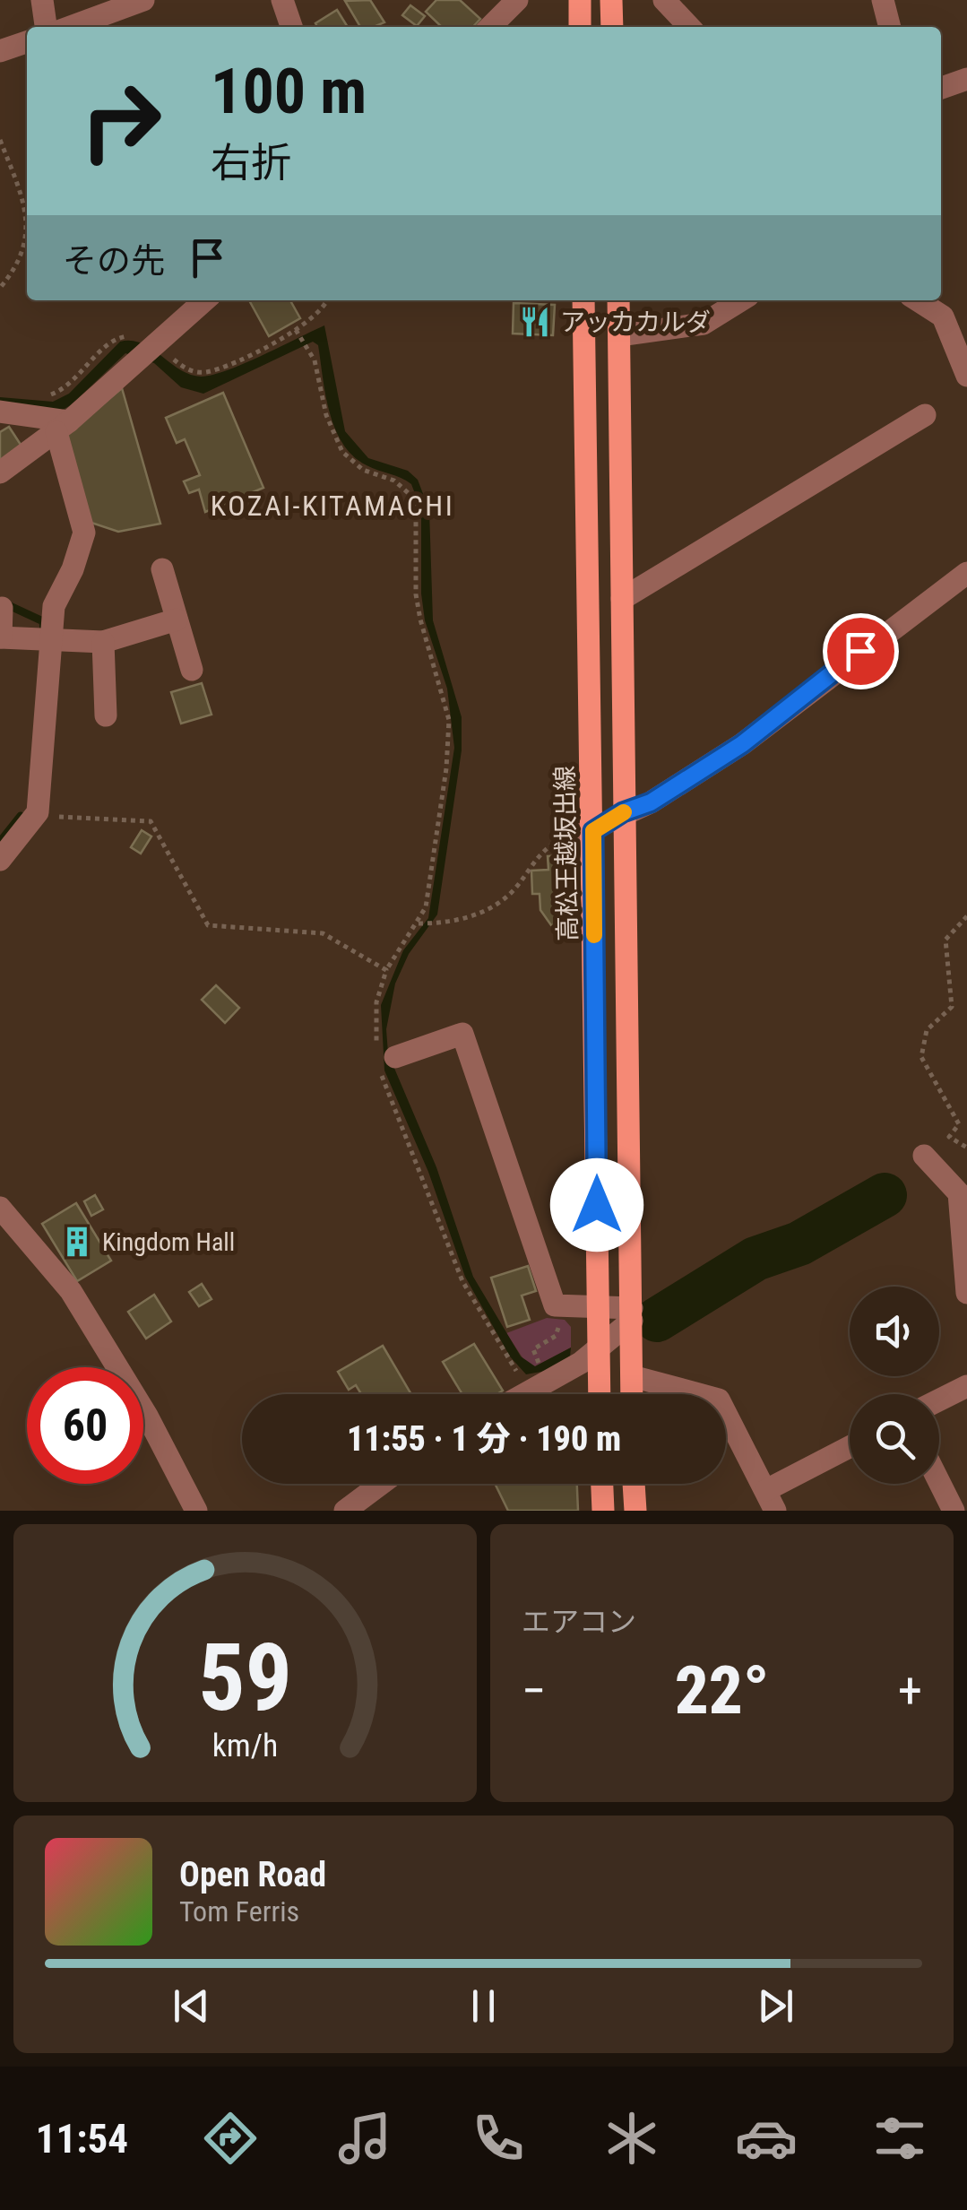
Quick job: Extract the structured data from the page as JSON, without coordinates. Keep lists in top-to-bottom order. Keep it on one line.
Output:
{"streets":{"main road":["高松王越坂出線"]},"districts":["KOZAI-KITAMACHI"],"places":{"restaurant":["アッカカルダ"],"building":["Kingdom Hall"]},"page":{"turn":["100 m","右折"],"then":"その先","limit":"60","trip":"11:55 · 1 分 · 190 m","tile":"エアコン","heat":["−","22°","+"],"song":["Open Road","Tom Ferris"],"tabs":"11:54","gauge":["59","km/h"]}}
